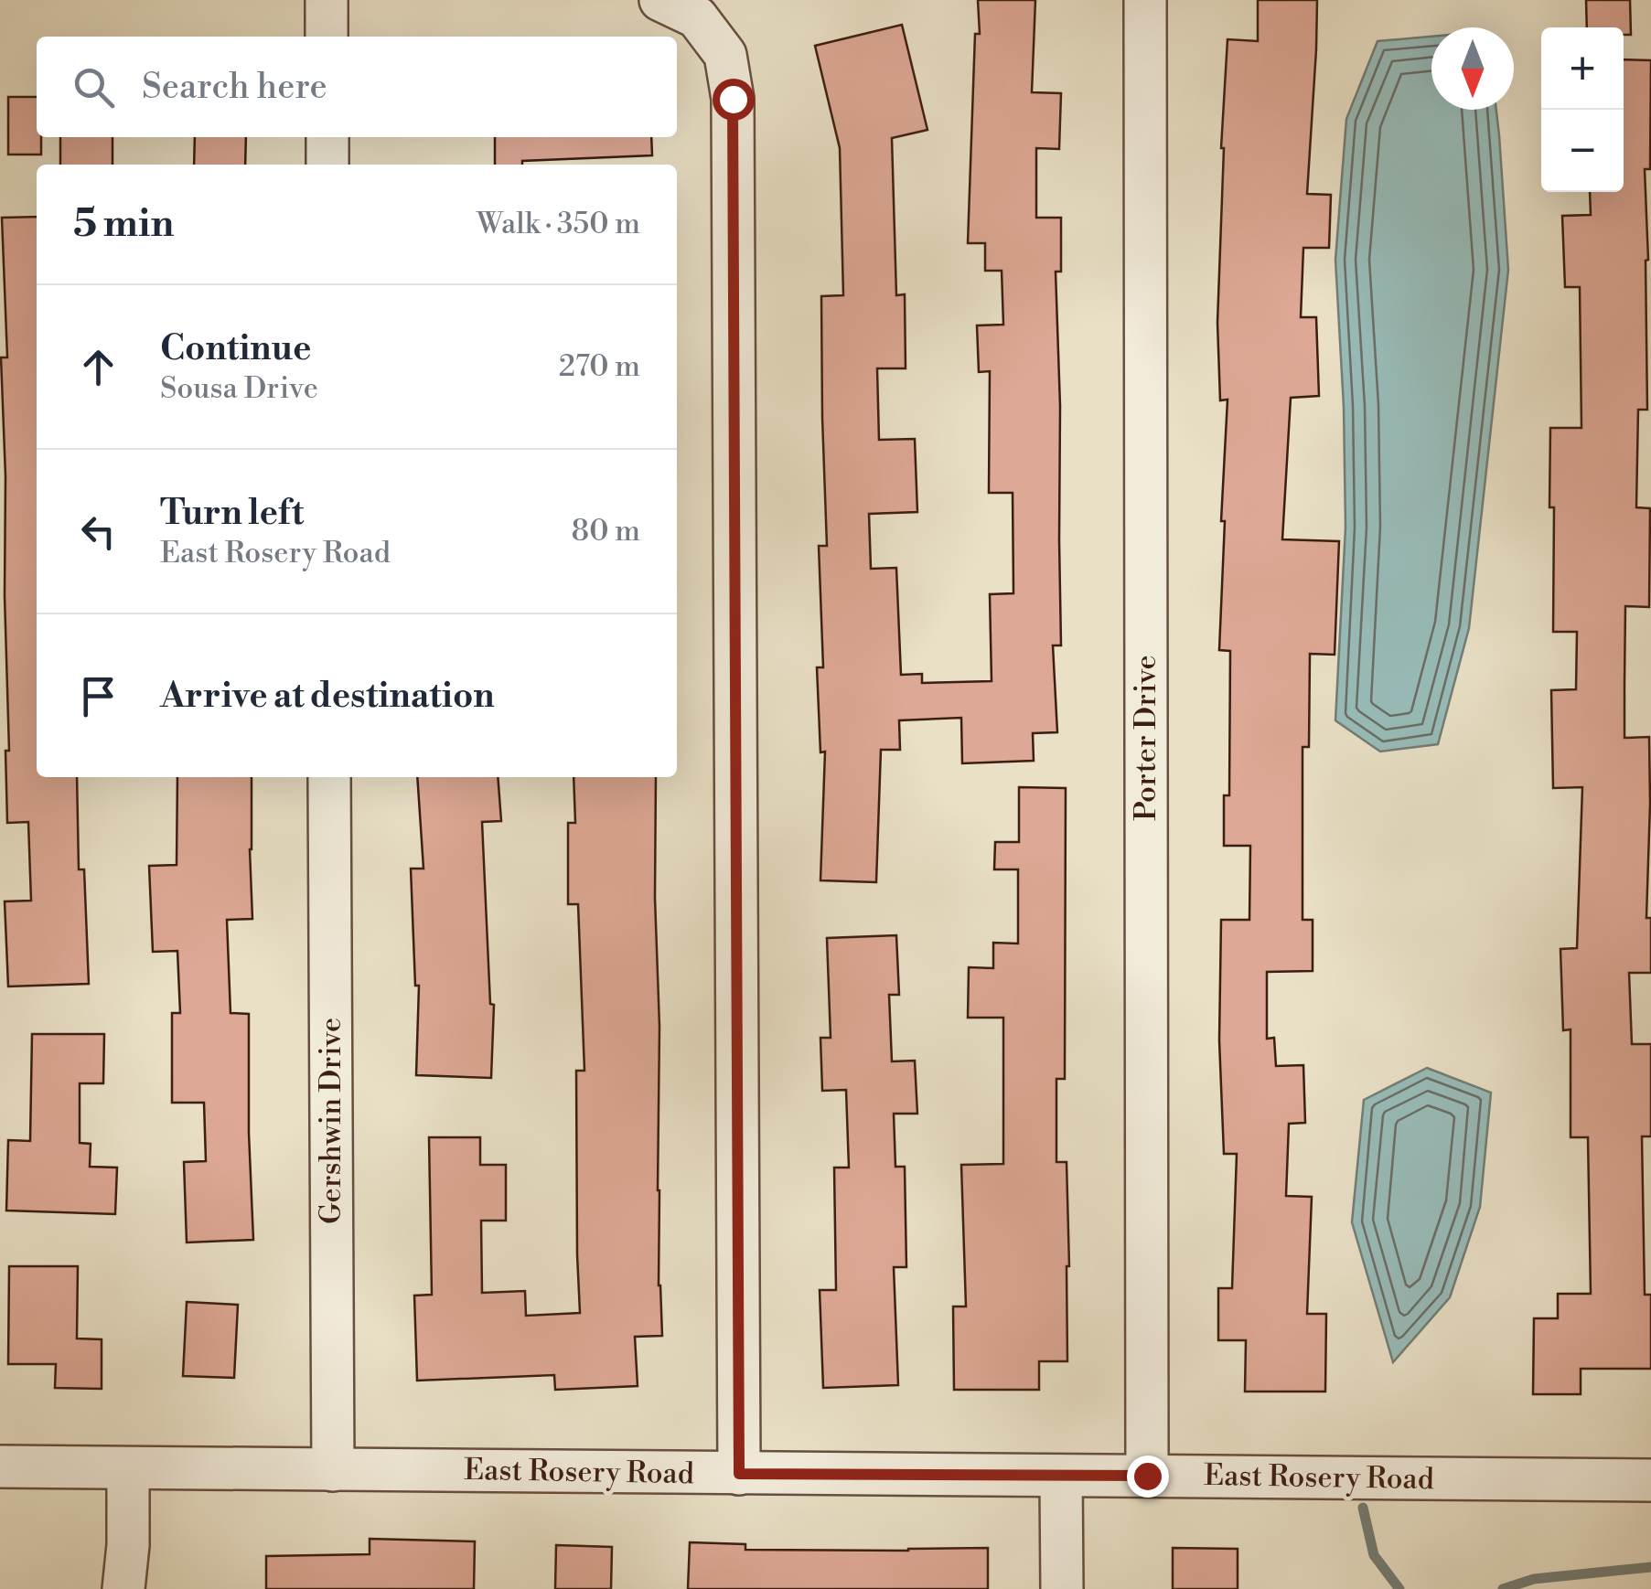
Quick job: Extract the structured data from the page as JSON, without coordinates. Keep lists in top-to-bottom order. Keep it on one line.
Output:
{"streets":{"street":["Porter Drive","Gershwin Drive","East Rosery Road"]},"crossings":[["Porter Drive","East Rosery Road"],["Gershwin Drive","East Rosery Road"]],"north":"bottom","page":{"map_buttons":["+","−"],"search":"Search here","heading":["5 min","Walk · 350 m"],"list":[["Continue","Sousa Drive","270 m"],["Turn left","East Rosery Road","80 m"],"Arrive at destination"]}}
